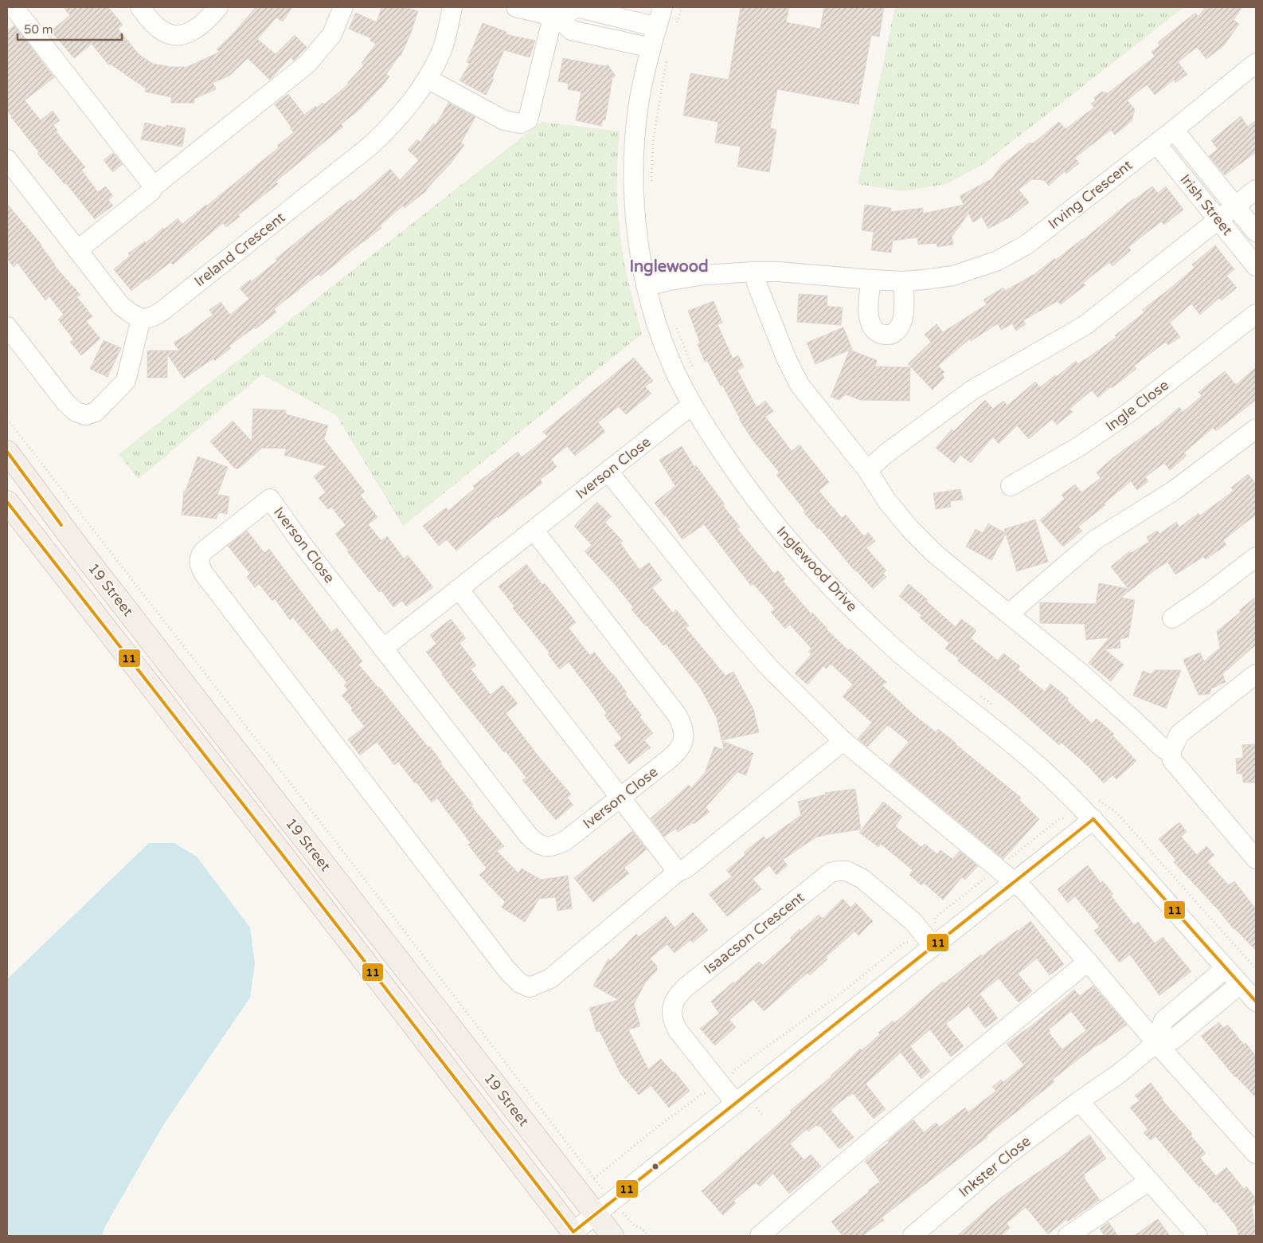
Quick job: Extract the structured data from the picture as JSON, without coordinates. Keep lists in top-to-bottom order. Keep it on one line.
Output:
{"streets":{"main road":["19 Street"],"street":["Irving Crescent","Irish Street","Ireland Crescent","Ingle Close","Iverson Close","Inglewood Drive","Isaacson Crescent","Inkster Close"]},"crossings":[["Irving Crescent","Irish Street"],["Irving Crescent","Inglewood Drive"],["Iverson Close","Inglewood Drive"],["Inglewood Drive","Inkster Close"]],"districts":["Inglewood"],"lines":["transit line 11"],"scale_bar":"50 m"}
